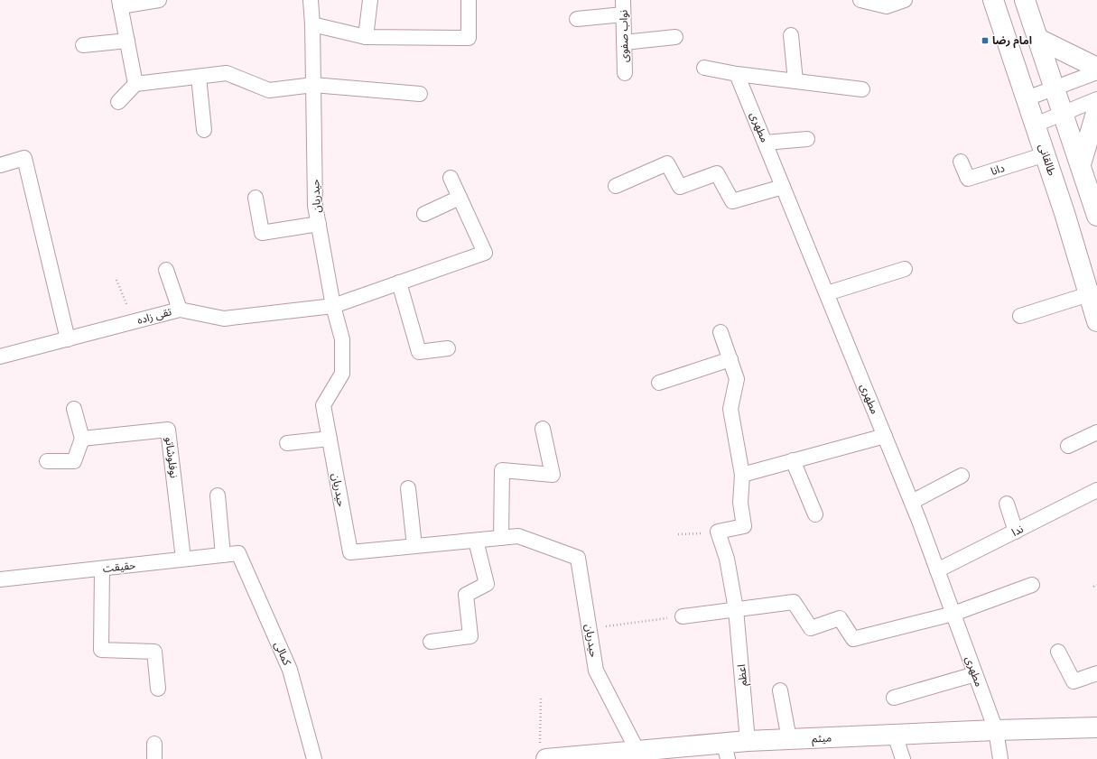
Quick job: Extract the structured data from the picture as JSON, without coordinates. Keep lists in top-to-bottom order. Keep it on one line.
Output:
{"streets":{"main road":["طالقانی","میثم"],"street":["نواب صفوی","مطهری","دانا","حیدریان","تقی زاده","نوفلوشاتو","ندا","حقیقت","کمالی","اعظم"]},"crossings":[["مطهری","ندا"],["مطهری","میثم"],["طالقانی","دانا"],["حیدریان","تقی زاده"],["حیدریان","میثم"],["نوفلوشاتو","حقیقت"],["حقیقت","کمالی"],["اعظم","میثم"]],"places":{"transit":["امام رضا"]}}
